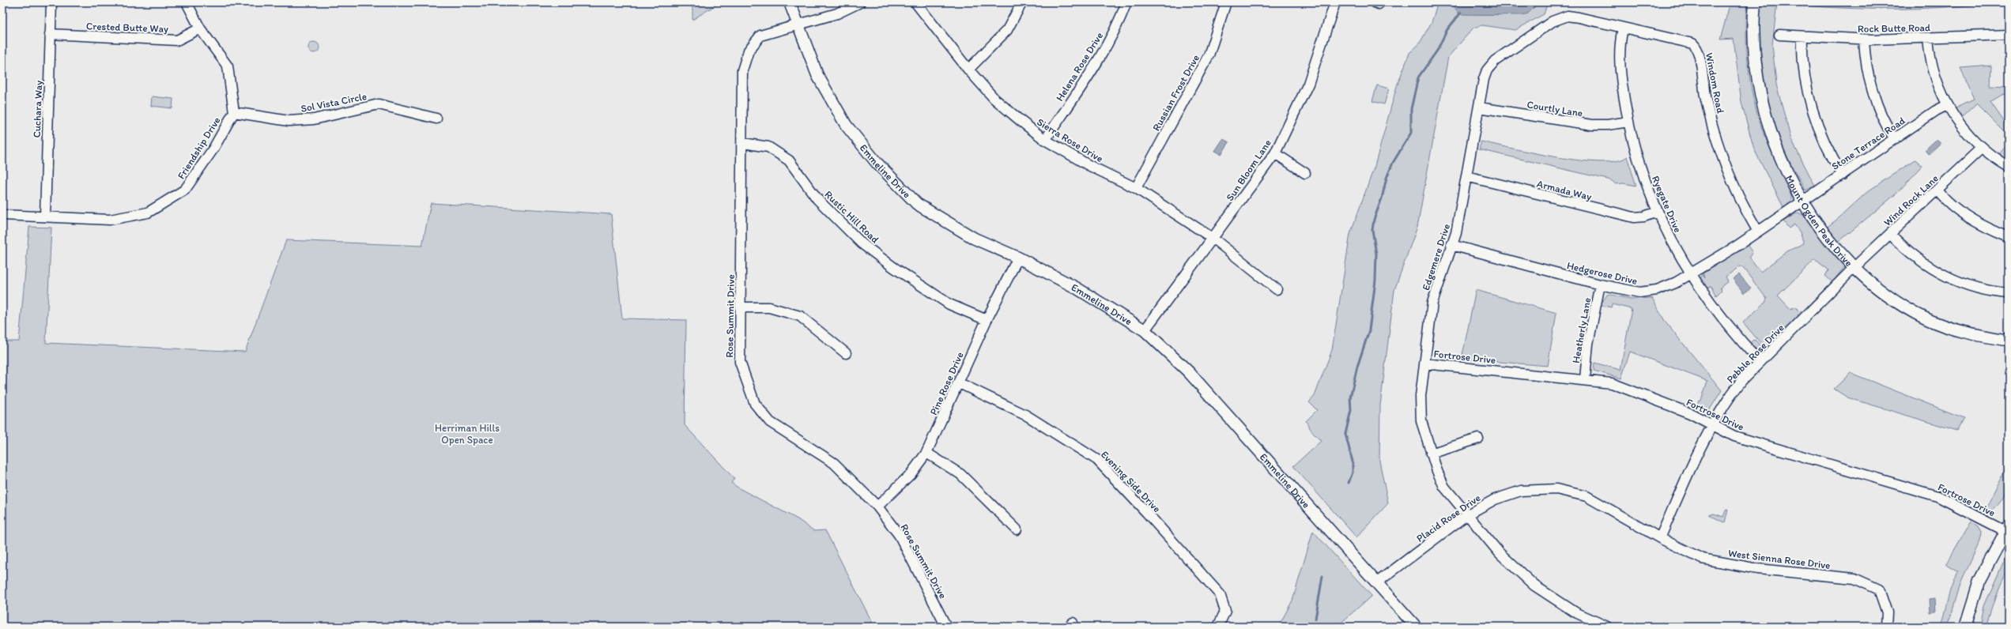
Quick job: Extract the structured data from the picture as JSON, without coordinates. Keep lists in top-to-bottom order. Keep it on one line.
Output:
{"streets":{"street":["Crested Butte Way","Rock Butte Road","Helena Rose Drive","Windom Road","Russian Frost Drive","Sol Vista Circle","Courtly Lane","Cuchara Way","Sierra Rose Drive","Stone Terrace Road","Friendship Drive","Sun Bloom Lane","Emmeline Drive","Armada Way","Wind Rock Lane","Ryegate Drive","Rustic Hill Road","Mount Ogden Peak Drive","Edgemere Drive","Hedgerose Drive","Rose Summit Drive","Heatherly Lane","Pebble Rose Drive","Fortrose Drive","Pine Rose Drive","Evening Side Drive","Placid Rose Drive","West Sienna Rose Drive"]},"crossings":[["Crested Butte Way","Cuchara Way"],["Crested Butte Way","Friendship Drive"],["Helena Rose Drive","Sierra Rose Drive"],["Windom Road","Ryegate Drive"],["Windom Road","Edgemere Drive"],["Windom Road","Hedgerose Drive"],["Russian Frost Drive","Sierra Rose Drive"],["Sol Vista Circle","Friendship Drive"],["Courtly Lane","Ryegate Drive"],["Courtly Lane","Edgemere Drive"],["Cuchara Way","Friendship Drive"],["Sierra Rose Drive","Sun Bloom Lane"],["Stone Terrace Road","Mount Ogden Peak Drive"],["Stone Terrace Road","Hedgerose Drive"],["Sun Bloom Lane","Emmeline Drive"],["Emmeline Drive","Rose Summit Drive"],["Emmeline Drive","Pine Rose Drive"],["Emmeline Drive","Placid Rose Drive"],["Armada Way","Ryegate Drive"],["Armada Way","Edgemere Drive"],["Wind Rock Lane","Mount Ogden Peak Drive"],["Wind Rock Lane","Pebble Rose Drive"],["Ryegate Drive","Hedgerose Drive"],["Ryegate Drive","Pebble Rose Drive"],["Rustic Hill Road","Rose Summit Drive"],["Rustic Hill Road","Pine Rose Drive"],["Mount Ogden Peak Drive","Hedgerose Drive"],["Mount Ogden Peak Drive","Pebble Rose Drive"],["Edgemere Drive","Hedgerose Drive"],["Edgemere Drive","Fortrose Drive"],["Edgemere Drive","Placid Rose Drive"],["Hedgerose Drive","Heatherly Lane"],["Rose Summit Drive","Pine Rose Drive"],["Heatherly Lane","Fortrose Drive"],["Pebble Rose Drive","Fortrose Drive"],["Pebble Rose Drive","Placid Rose Drive"],["Pebble Rose Drive","West Sienna Rose Drive"],["Pine Rose Drive","Evening Side Drive"],["Placid Rose Drive","West Sienna Rose Drive"]],"parks":["Herriman Hills Open Space"]}
